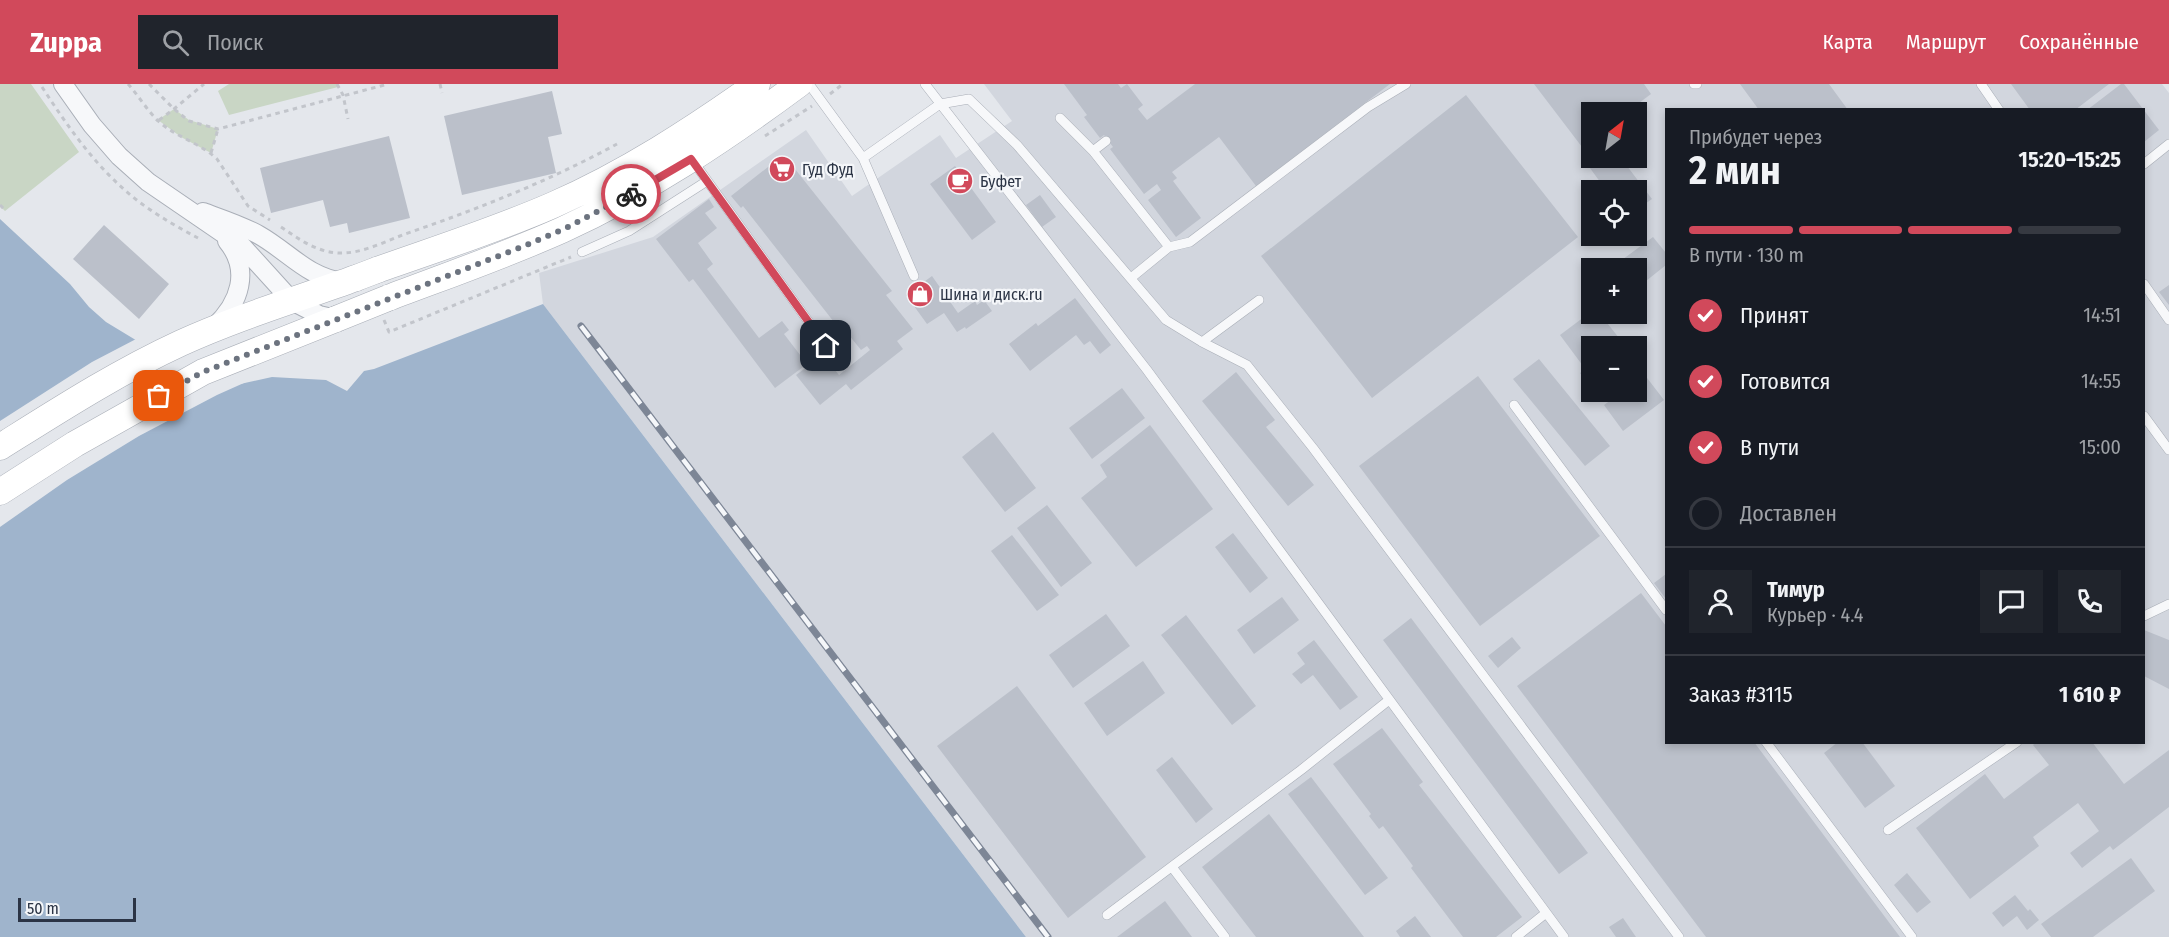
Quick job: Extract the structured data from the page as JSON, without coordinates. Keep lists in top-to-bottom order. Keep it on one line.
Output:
{"places":{"supermarket":["Гуд Фуд"],"cafe":["Буфет"],"shop":["Шина и диск.ru"]},"scale_bar":"50 m","north":"top right","page":{"header":"Zuppa","search":"Поиск","nav":["Карта","Маршрут","Сохранённые"],"map_buttons":["+","−"],"heading":["2 мин","Прибудет через","15:20–15:25"],"panel":["Тимур","Курьер · 4.4","Заказ #3115","1 610 ₽"],"bar":"В пути · 130 m","list":[["Принят","14:51"],["Готовится","14:55"],["В пути","15:00"],"Доставлен"],"scale":"50 m"}}
